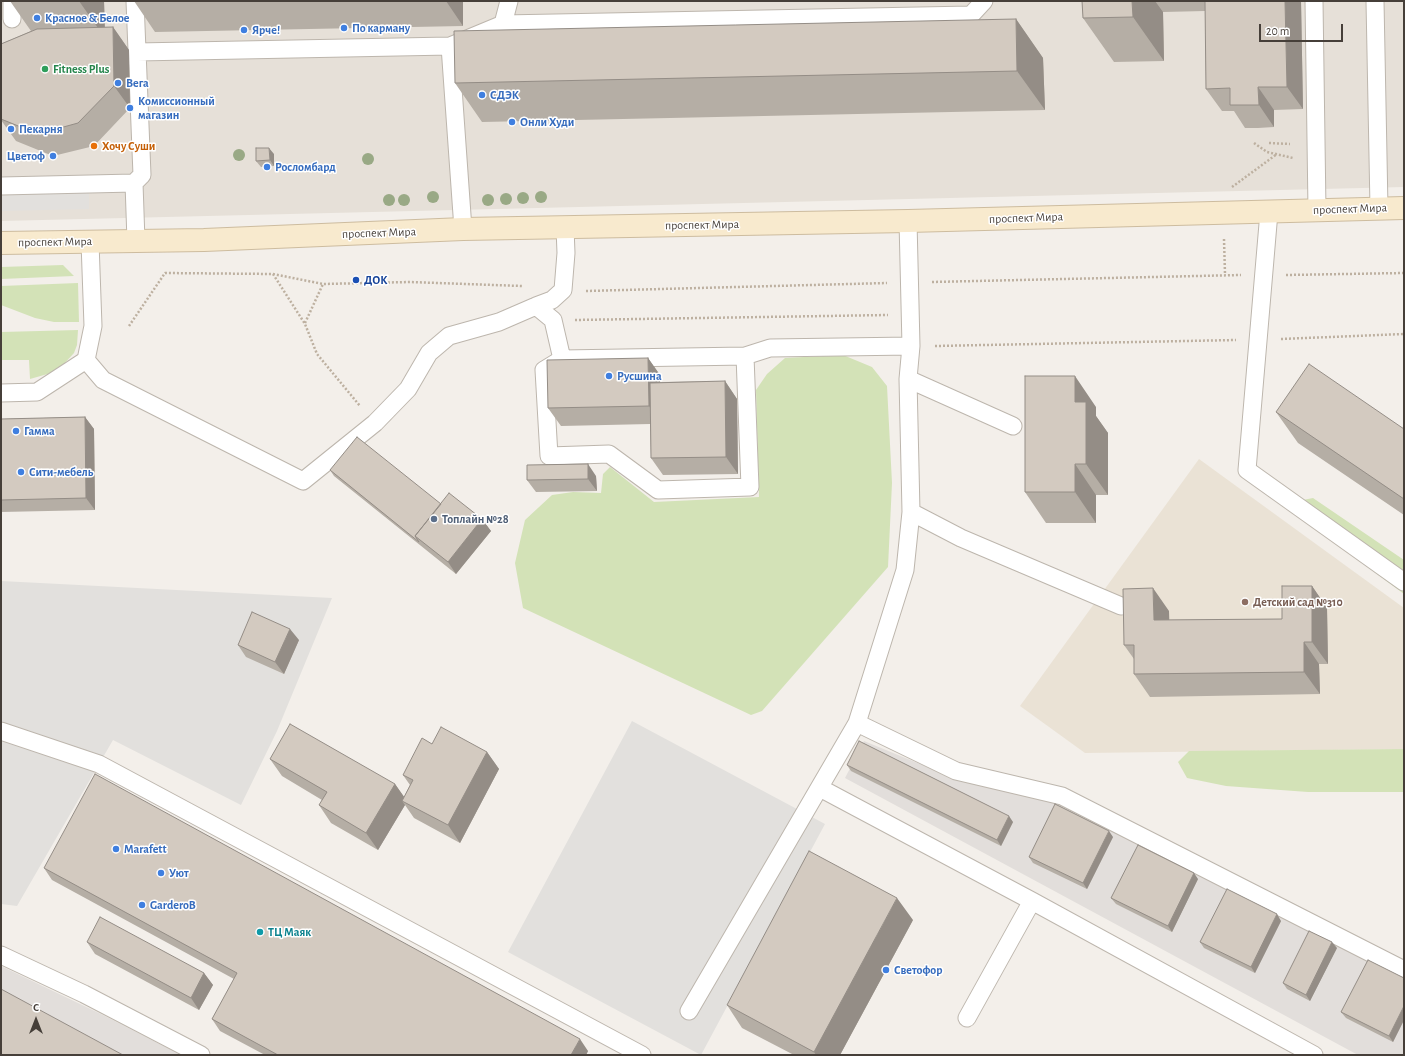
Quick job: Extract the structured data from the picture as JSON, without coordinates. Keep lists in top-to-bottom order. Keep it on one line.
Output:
{"streets":{"main road":["проспект Мира"]},"places":["Красное & Белое","По карману","Ярче!","Fitness Plus","Вега","СДЭК","Комиссионный магазин","Онли Худи","Пекарня","Хочу Суши","Цветоф","Росломбард","ДОК","Русшина","Гамма","Сити-мебель","Топлайн №28","Детский сад №310","Marafett","Уют","GarderoB","ТЦ Маяк","Светофор"],"scale_bar":"20 m","north":"top"}
